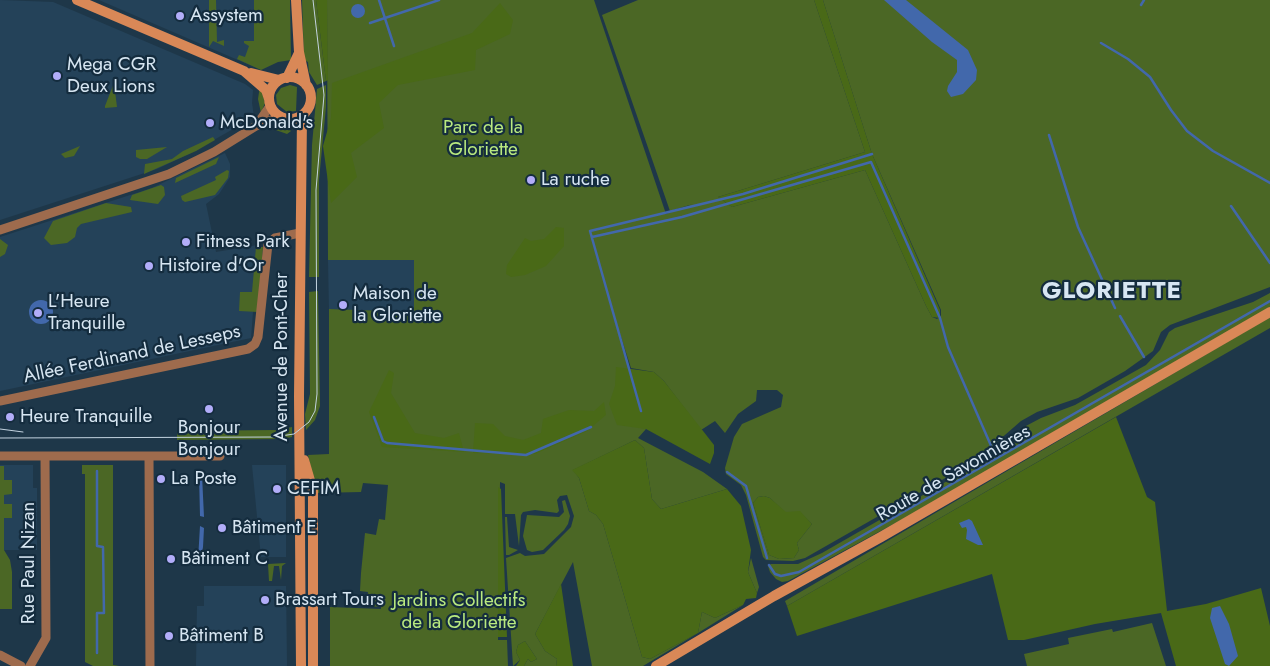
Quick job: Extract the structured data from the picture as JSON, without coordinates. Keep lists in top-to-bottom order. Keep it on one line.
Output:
{"streets":{"main road":["Avenue de Pont-Cher","Route de Savonnières"],"street":["Allée Ferdinand de Lesseps","Rue Paul Nizan"]},"crossings":[["Allée Ferdinand de Lesseps","Avenue de Pont-Cher"]],"districts":["GLORIETTE"],"parks":["Parc de la Gloriette","Jardins Collectifs de la Gloriette"],"places":["Assystem","Mega CGR Deux Lions","McDonald's","La ruche","Fitness Park","Histoire d'Or","Maison de la Gloriette","L'Heure Tranquille","Bonjour Bonjour","Heure Tranquille","La Poste","CEFIM","Bâtiment E","Bâtiment C","Brassart Tours","Bâtiment B"]}
